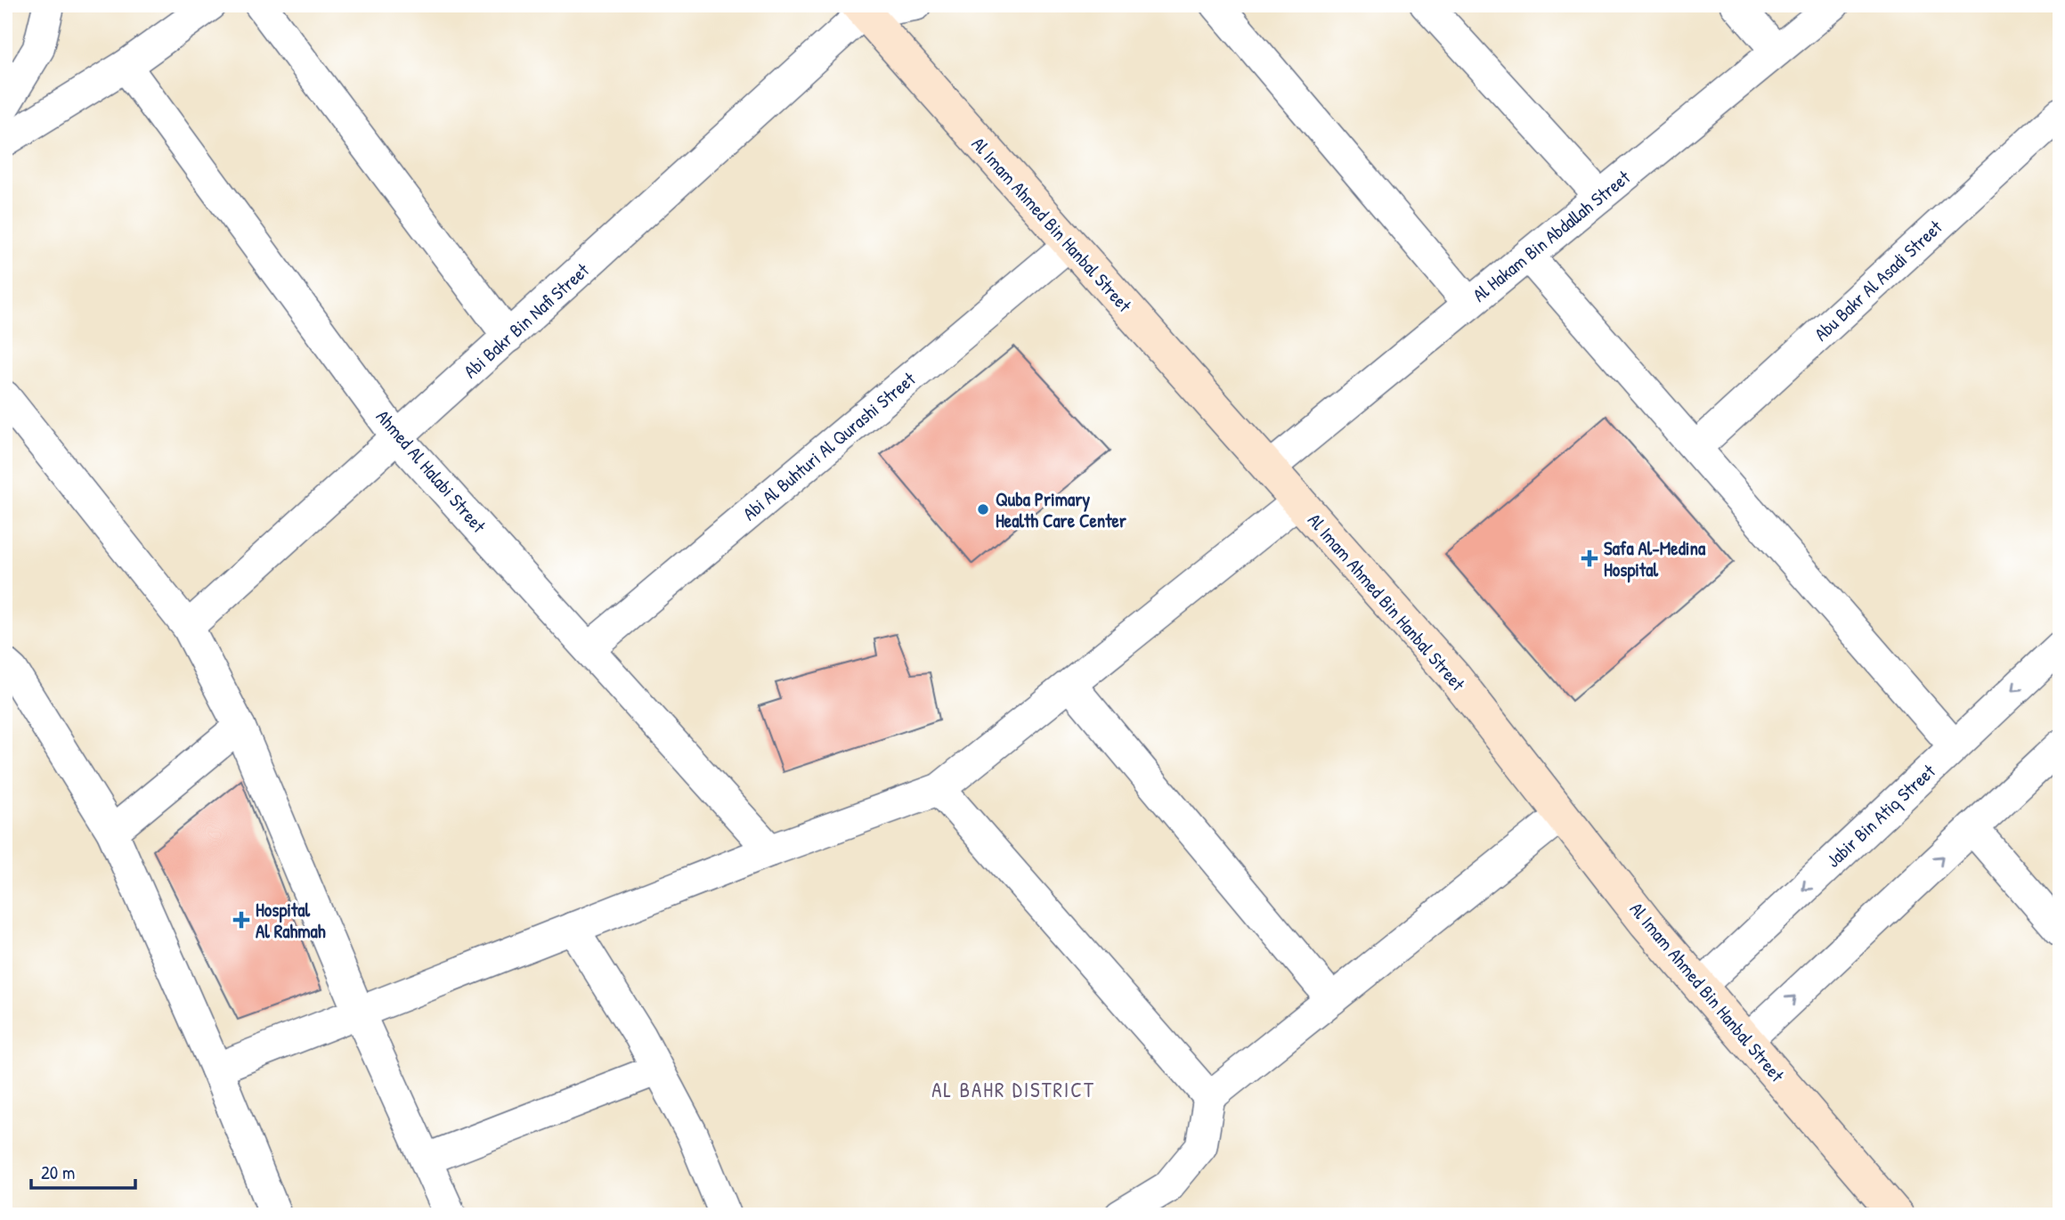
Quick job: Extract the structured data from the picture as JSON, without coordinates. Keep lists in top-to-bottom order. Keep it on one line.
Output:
{"streets":{"main road":["Al Imam Ahmed Bin Hanbal Street"],"street":["Al Hakam Bin Abdallah Street","Abu Bakr Al Asadi Street","Abi Bakr Bin Nafi Street","Abi Al Buhturi Al Qurashi Street","Ahmed Al Halabi Street","Jabir Bin Atiq Street"]},"crossings":[["Al Imam Ahmed Bin Hanbal Street","Al Hakam Bin Abdallah Street"],["Al Imam Ahmed Bin Hanbal Street","Abi Bakr Bin Nafi Street"],["Al Imam Ahmed Bin Hanbal Street","Abi Al Buhturi Al Qurashi Street"],["Al Imam Ahmed Bin Hanbal Street","Jabir Bin Atiq Street"],["Abi Bakr Bin Nafi Street","Ahmed Al Halabi Street"],["Abi Al Buhturi Al Qurashi Street","Ahmed Al Halabi Street"]],"districts":["AL BAHR DISTRICT"],"places":{"other":["Quba Primary Health Care Center"],"health":["Safa Al-Medina Hospital","Hospital Al Rahmah"]},"scale_bar":"20 m"}
